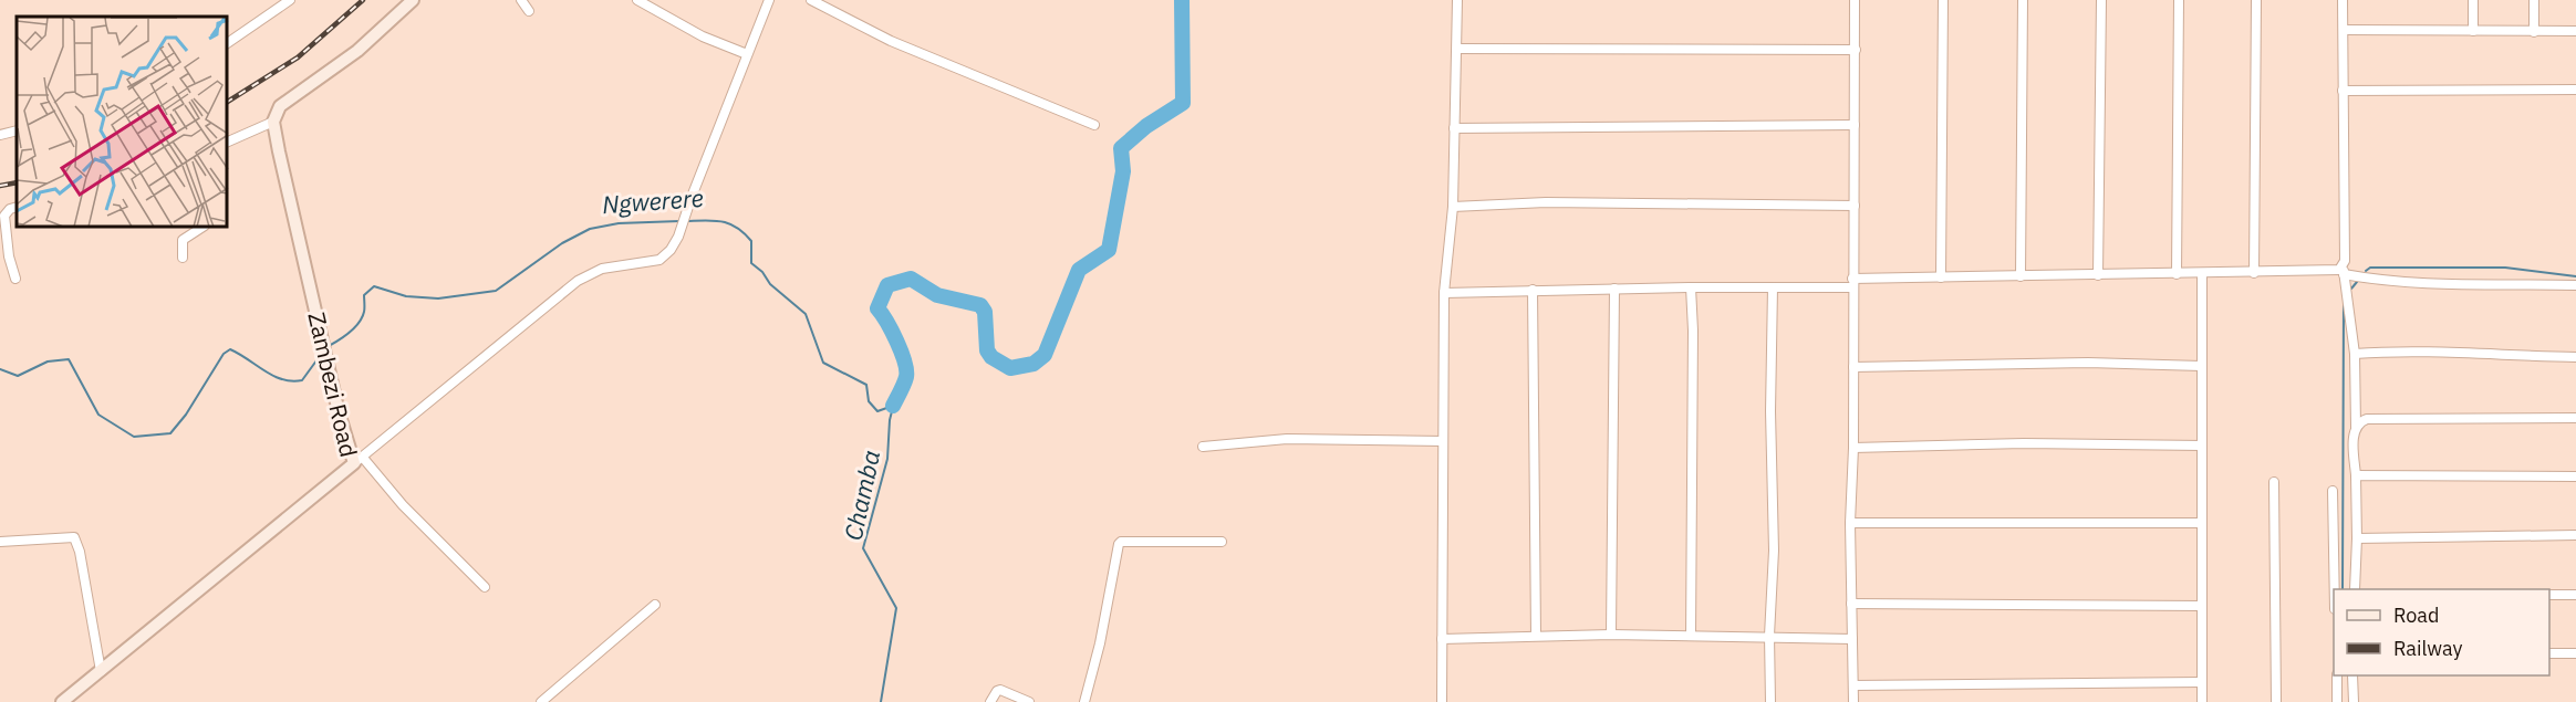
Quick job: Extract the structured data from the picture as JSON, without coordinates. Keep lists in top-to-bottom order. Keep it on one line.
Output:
{"streets":{"main road":["Zambezi Road"]},"water":["Ngwerere","Chamba"],"legend":["Road","Railway"]}
